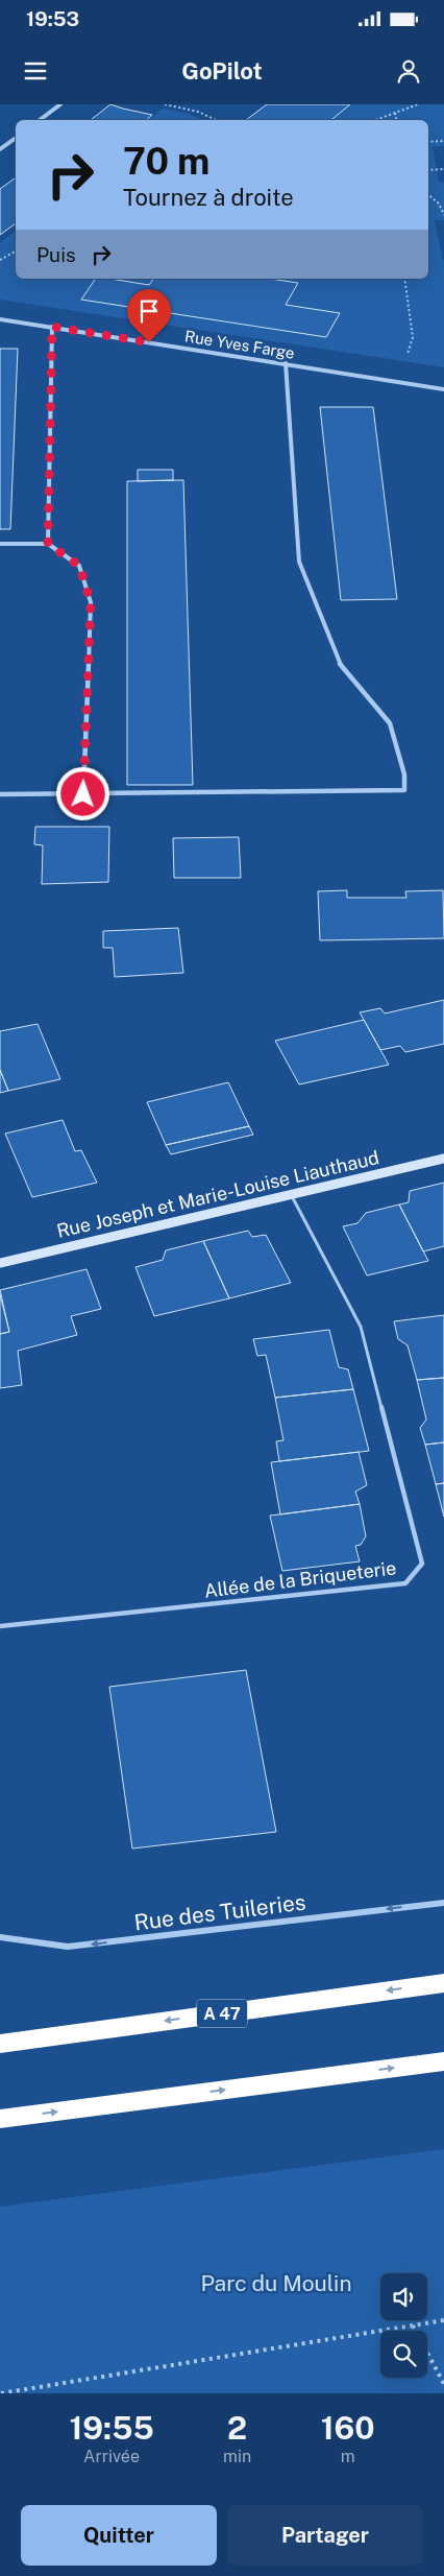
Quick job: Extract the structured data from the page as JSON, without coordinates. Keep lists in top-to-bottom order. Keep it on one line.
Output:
{"streets":{"highway":["A 47"],"main road":["Rue Joseph et Marie-Louise Liauthaud"],"street":["Rue Yves Farge","Rue des Tuileries"],"lane":["Allée de la Briqueterie"]},"crossings":[["Rue Joseph et Marie-Louise Liauthaud","Allée de la Briqueterie"]],"one_way":["Rue des Tuileries"],"parks":["Parc du Moulin"],"page":{"status":"19:53","header":"GoPilot","turn":["70 m","Tournez à droite"],"then":"Puis","eta":["19:55","Arrivée","2","min","160","m"],"buttons":["Quitter","Partager"]}}
